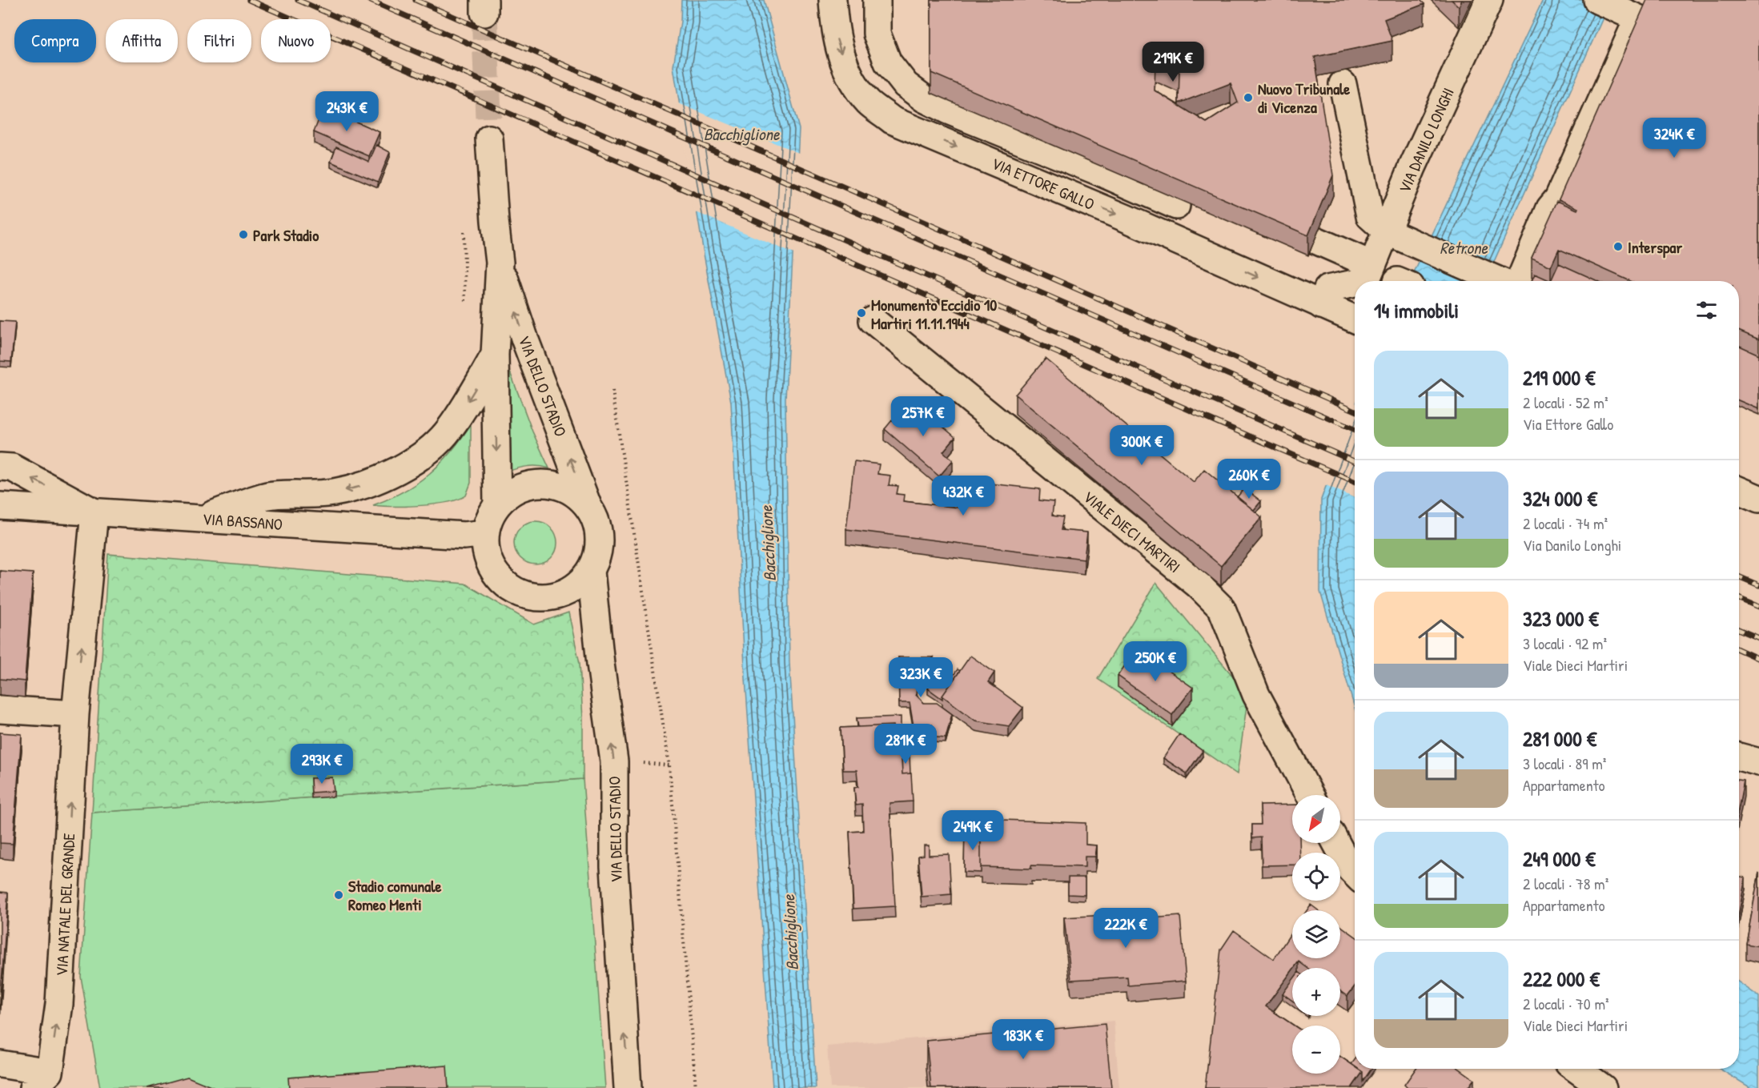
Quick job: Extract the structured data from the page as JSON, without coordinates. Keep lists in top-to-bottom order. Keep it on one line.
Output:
{"streets":{"street":["VIA DANILO LONGHI","VIA ETTORE GALLO","VIA DELLO STADIO","VIA BASSANO","VIALE DIECI MARTIRI","VIA NATALE DEL GRANDE"]},"crossings":[["VIA DELLO STADIO","VIA BASSANO"],["VIA BASSANO","VIA NATALE DEL GRANDE"]],"one_way":["VIA NATALE DEL GRANDE"],"water":["Bacchiglione","Retrone"],"places":["Nuovo Tribunale di Vicenza","Park Stadio","Interspar","Monumento Eccidio 10 Martiri 11.11.1944","Stadio comunale Romeo Menti"],"north":"bottom left","page":{"chip":["Compra","Affitta","Filtri","Nuovo"],"price":["219K €","243K €","324K €","257K €","300K €","260K €","432K €","250K €","323K €","281K €","293K €","249K €","222K €","183K €"],"heading":"14 immobili","list":[{"name":"219 000 €","note":"2 locali · 52 m² · Via Ettore Gallo"},{"name":"324 000 €","note":"2 locali · 74 m² · Via Danilo Longhi"},{"name":"323 000 €","note":"3 locali · 92 m² · Viale Dieci Martiri"},{"name":"281 000 €","note":"3 locali · 89 m² · Appartamento"},{"name":"249 000 €","note":"2 locali · 78 m² · Appartamento"},{"name":"222 000 €","note":"2 locali · 70 m² · Viale Dieci Martiri"}],"map_buttons":["+","−"]}}
